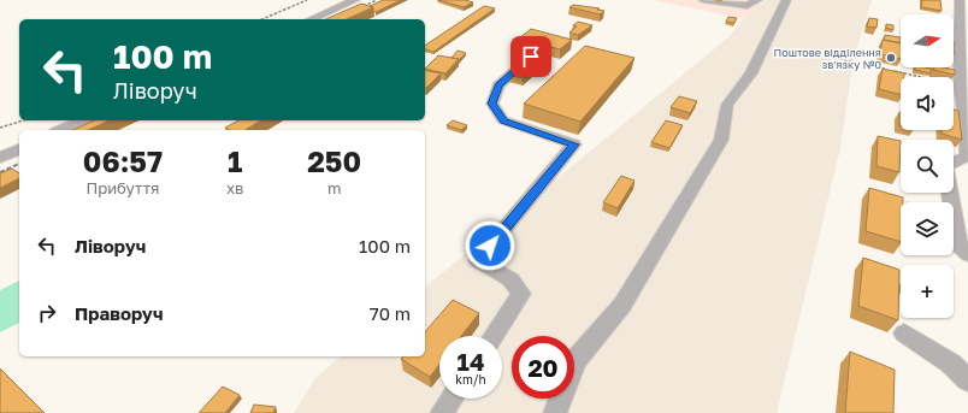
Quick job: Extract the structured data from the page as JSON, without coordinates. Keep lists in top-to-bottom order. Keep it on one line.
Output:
{"places":["Поштове відділення зв'язку №0"],"north":"right","page":{"map_buttons":"+","turn":["100 m","Ліворуч"],"eta":["06:57","Прибуття","1","хв","250","m"],"list":[{"name":"Ліворуч","value":"100 m"},{"name":"Праворуч","value":"70 m"}],"speed":"14 km/h","limit":"20"}}
